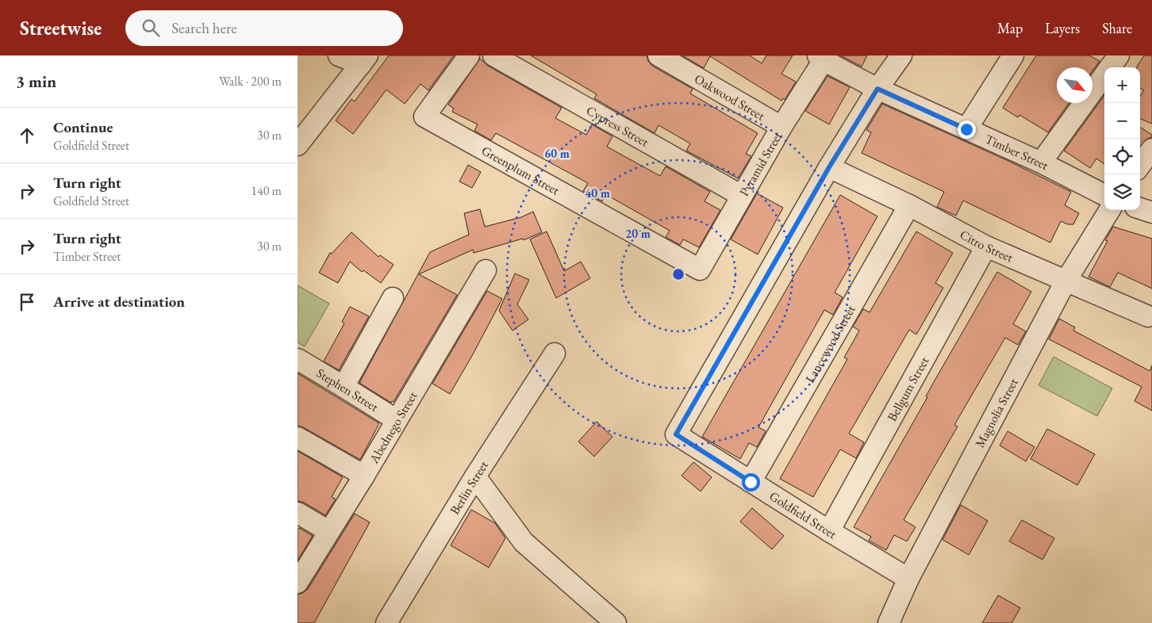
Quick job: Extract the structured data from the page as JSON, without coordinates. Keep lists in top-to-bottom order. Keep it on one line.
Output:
{"streets":{"street":["Oakwood Street","Cypress Street","Timber Street","Pyramid Street","Greenplum Street","Citro Street","Lancewood Street","Bellgum Street","Stephen Street","Magnolia Street","Abednego Street","Berlin Street","Goldfield Street"]},"crossings":[["Oakwood Street","Pyramid Street"],["Cypress Street","Pyramid Street"],["Timber Street","Pyramid Street"],["Timber Street","Goldfield Street"],["Pyramid Street","Greenplum Street"],["Citro Street","Lancewood Street"],["Citro Street","Bellgum Street"],["Citro Street","Magnolia Street"],["Citro Street","Goldfield Street"],["Lancewood Street","Goldfield Street"],["Bellgum Street","Goldfield Street"],["Stephen Street","Abednego Street"],["Magnolia Street","Goldfield Street"]],"north":"bottom right","page":{"header":"Streetwise","search":"Search here","nav":["Map","Layers","Share"],"heading":["3 min","Walk · 200 m"],"map_buttons":["+","−"],"list":[["Continue","Goldfield Street","30 m"],["Turn right","Goldfield Street","140 m"],["Turn right","Timber Street","30 m"],"Arrive at destination"]},"rings":["60 m","40 m","20 m"]}
